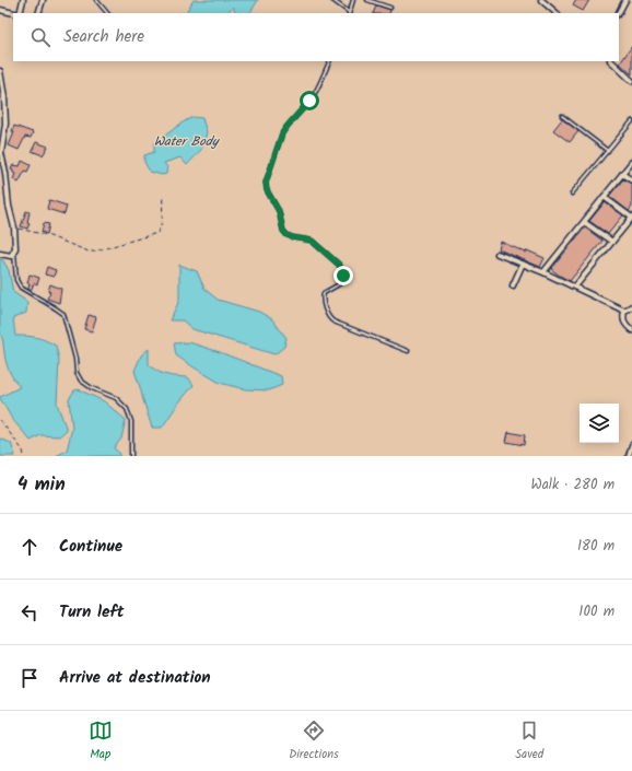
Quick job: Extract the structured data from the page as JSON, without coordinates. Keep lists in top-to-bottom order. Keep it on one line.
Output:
{"water":["Water Body"],"page":{"search":"Search here","heading":["4 min","Walk · 280 m"],"list":[["Continue","180 m"],["Turn left","100 m"],"Arrive at destination"],"nav":["Map","Directions","Saved"]}}
